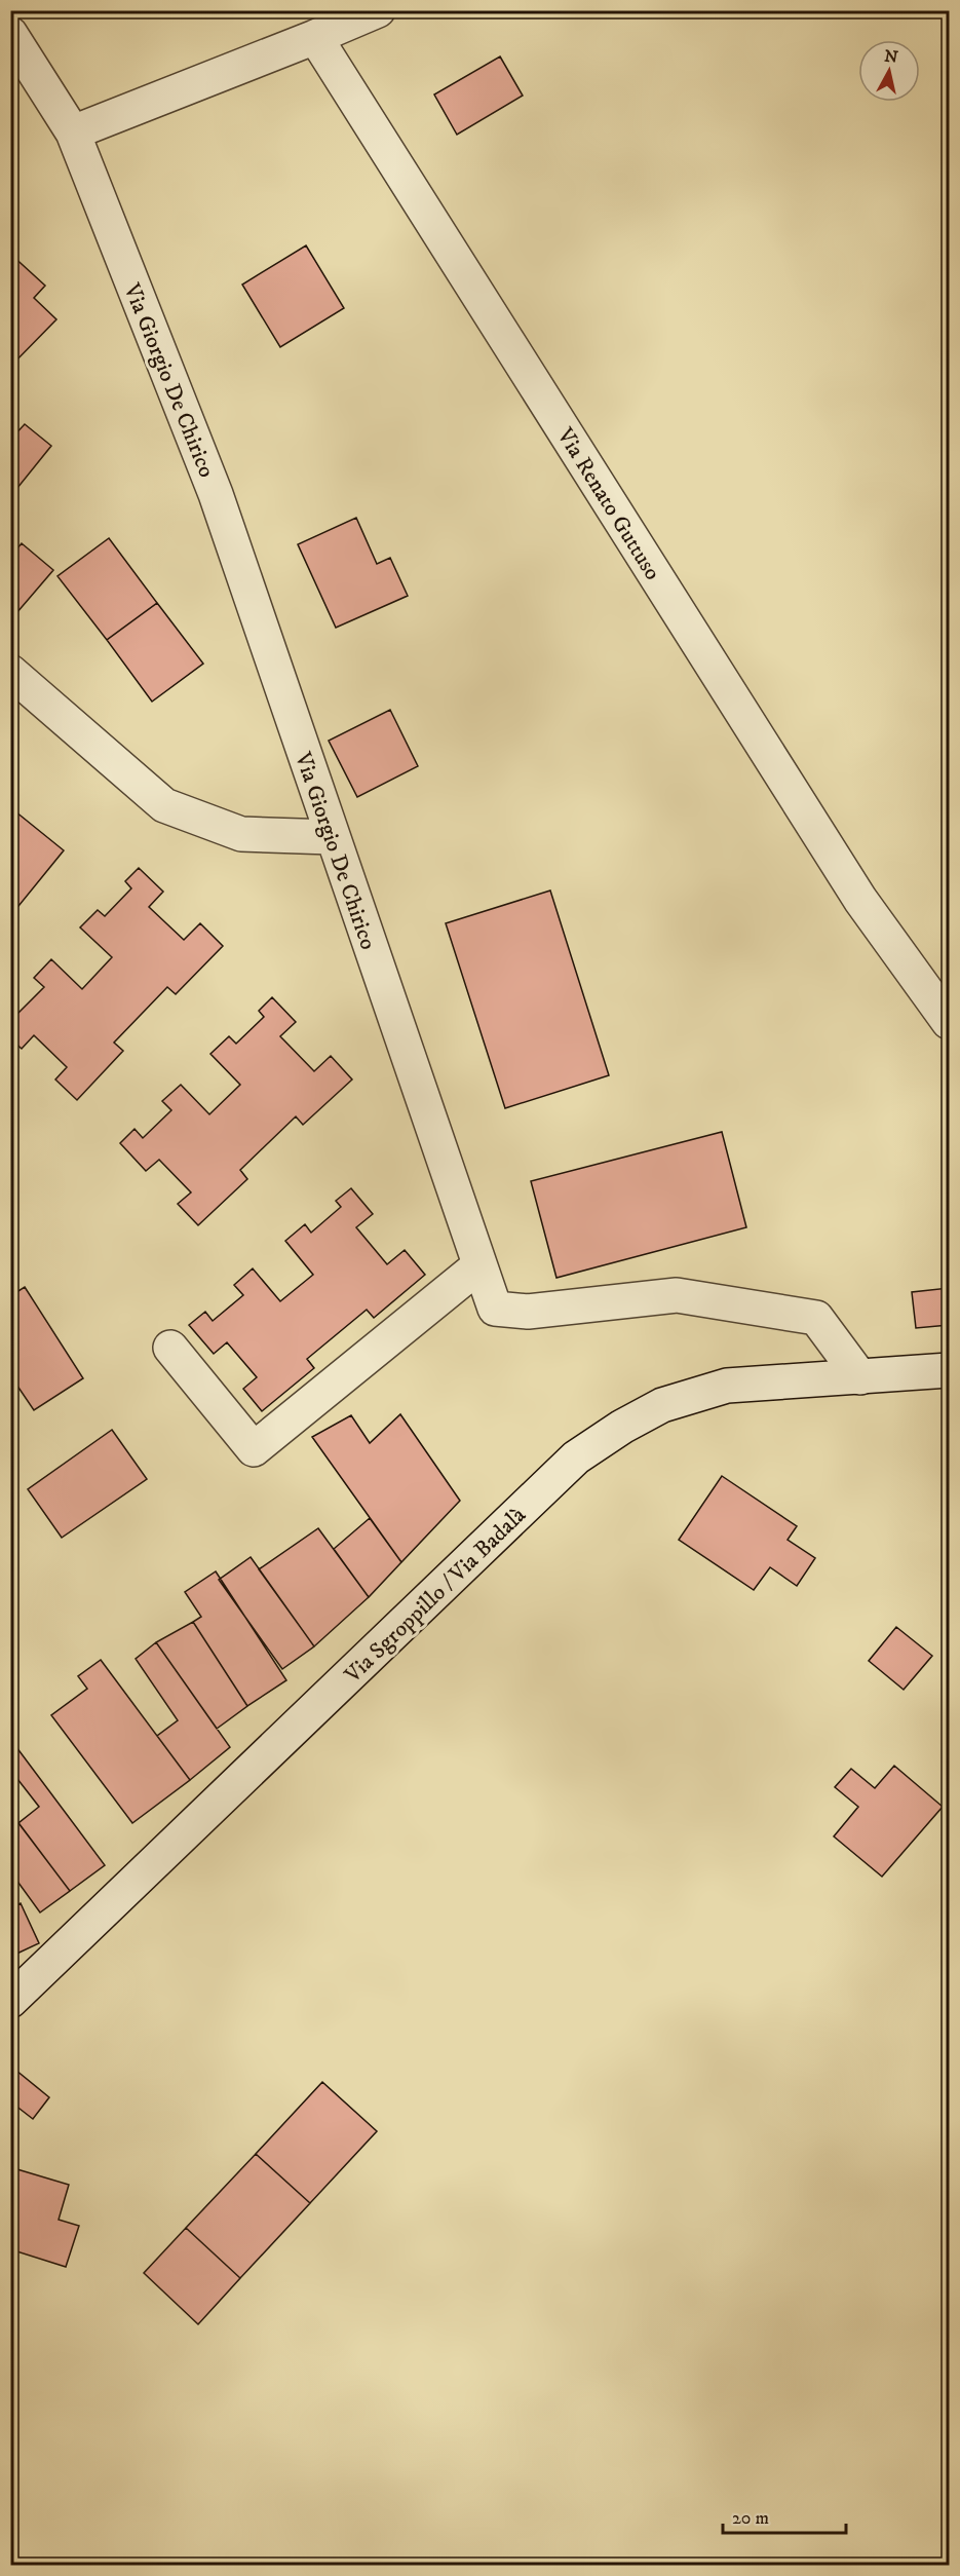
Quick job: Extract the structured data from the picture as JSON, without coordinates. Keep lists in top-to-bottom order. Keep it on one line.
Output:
{"streets":{"street":["Via Giorgio De Chirico","Via Renato Guttuso","Via Sgroppillo / Via Badalà"]},"crossings":[["Via Giorgio De Chirico","Via Sgroppillo / Via Badalà"]],"scale_bar":"20 m","north":"top"}
